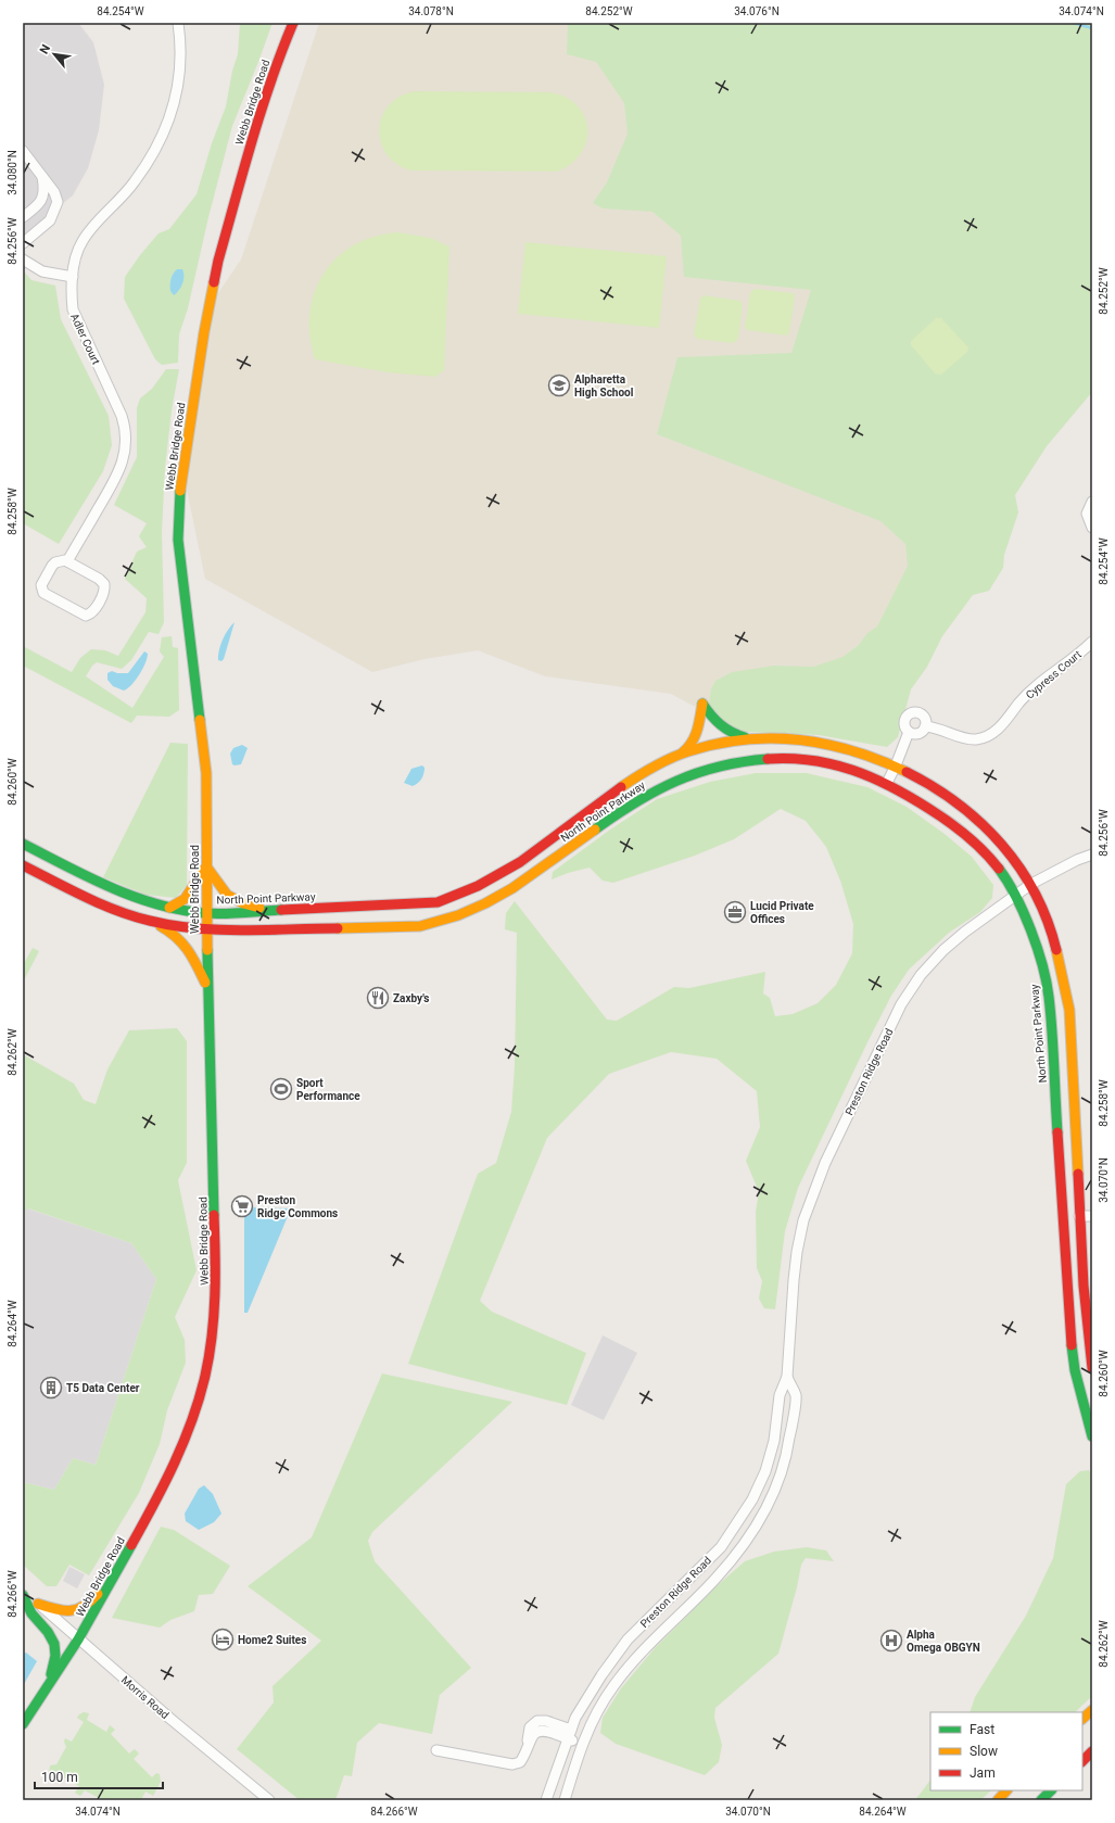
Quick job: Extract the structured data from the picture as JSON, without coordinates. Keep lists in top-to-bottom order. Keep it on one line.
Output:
{"streets":{"main road":["Webb Bridge Road","North Point Parkway"],"street":["Adler Court","Cypress Court","Preston Ridge Road","Morris Road"]},"crossings":[["Webb Bridge Road","North Point Parkway"],["Webb Bridge Road","Morris Road"],["North Point Parkway","Preston Ridge Road"]],"places":{"school or university":["Alpharetta High School"],"office":["Lucid Private Offices"],"restaurant":["Zaxby's"],"sports":["Sport Performance"],"supermarket":["Preston Ridge Commons"],"building":["T5 Data Center"],"hotel":["Home2 Suites"],"hospital":["Alpha Omega OBGYN"]},"legend":["Fast","Slow","Jam"],"scale_bar":"100 m","north":"top left","coordinates":["84.254°W","34.078°N","84.252°W","34.076°N","34.074°N","34.080°N","84.256°W","84.258°W","84.260°W","84.262°W","34.070°N","84.264°W","84.266°W"]}
